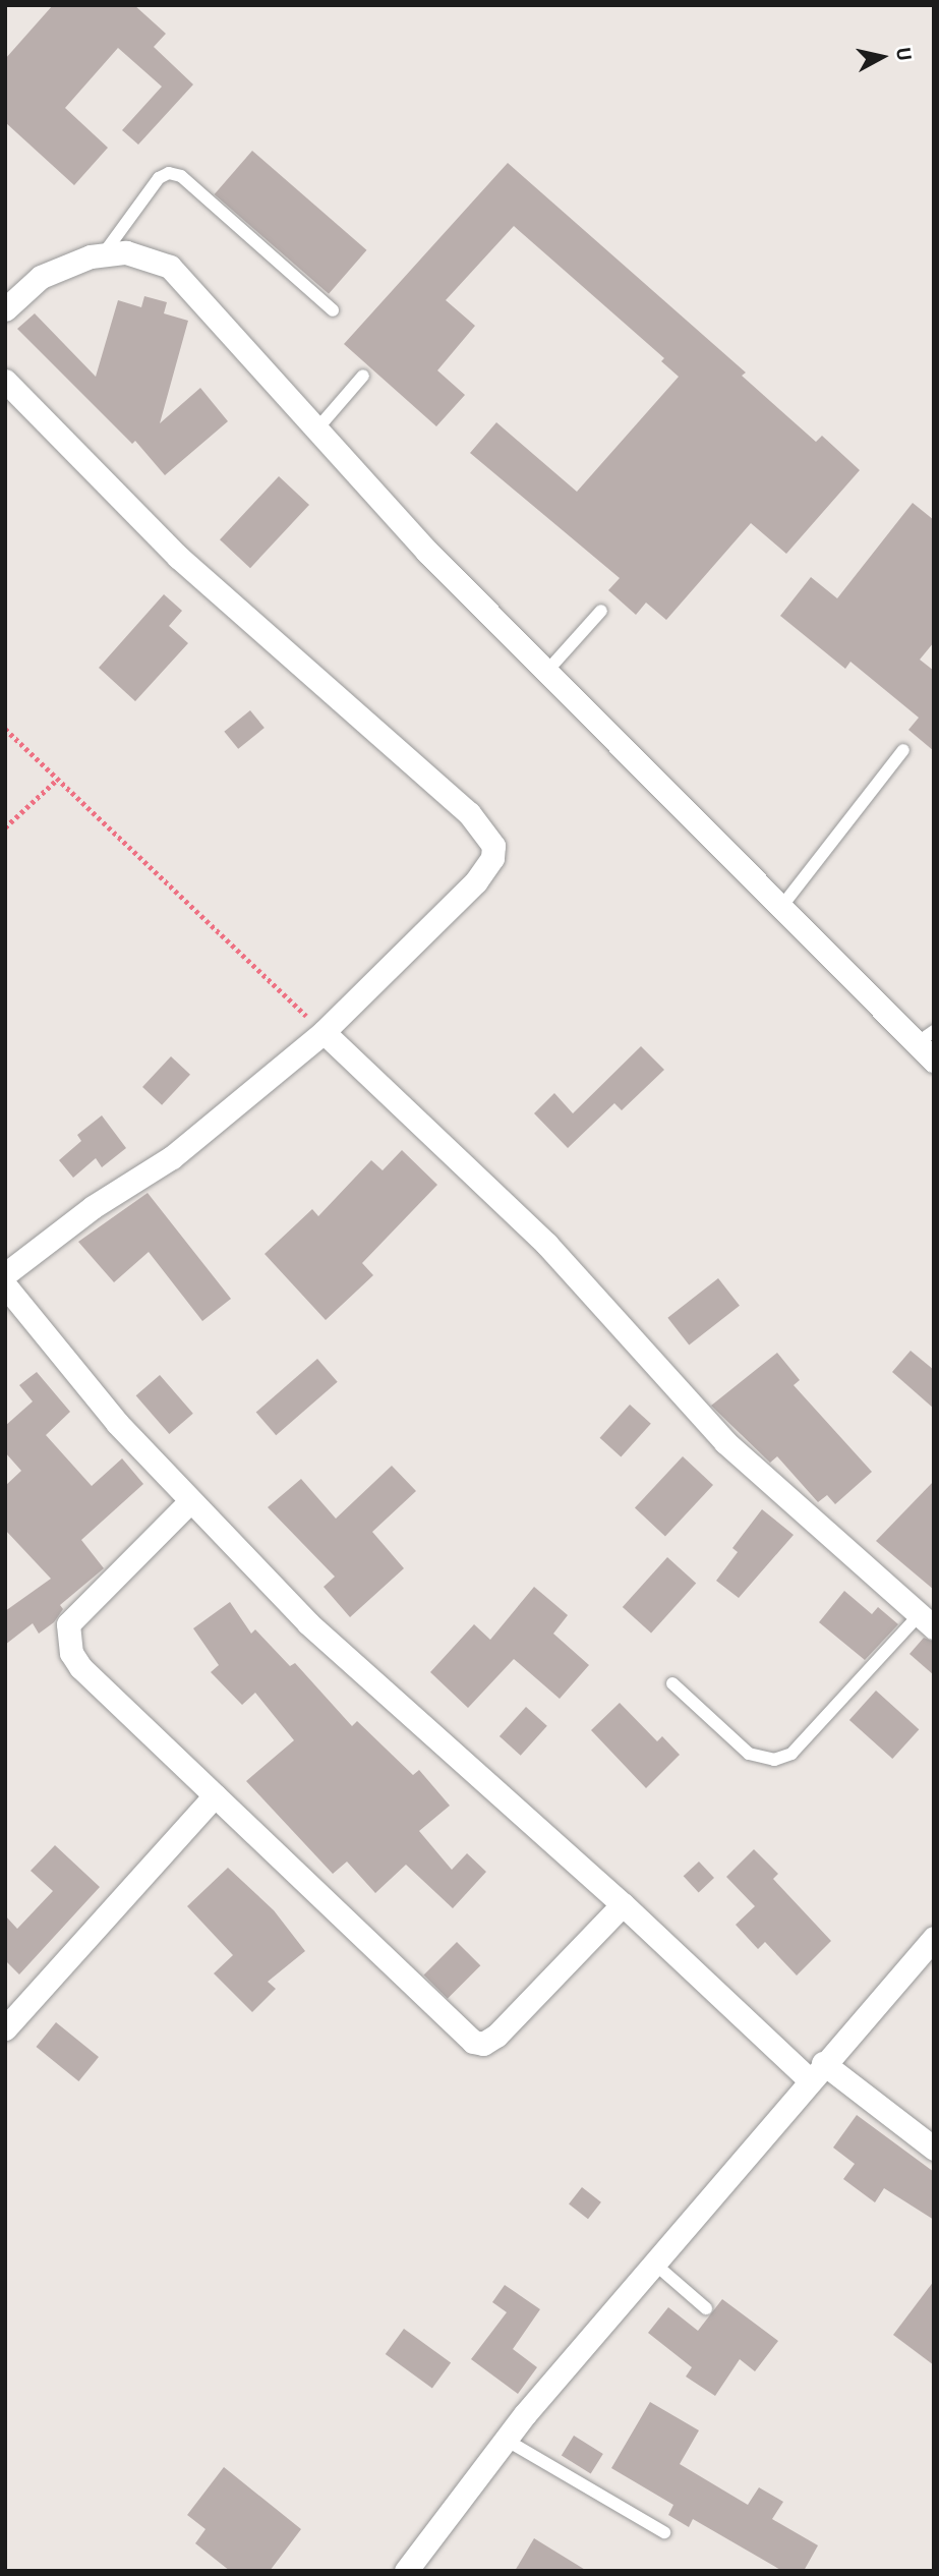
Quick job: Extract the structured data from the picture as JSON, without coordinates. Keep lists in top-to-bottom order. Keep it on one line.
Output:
{"north":"right"}
